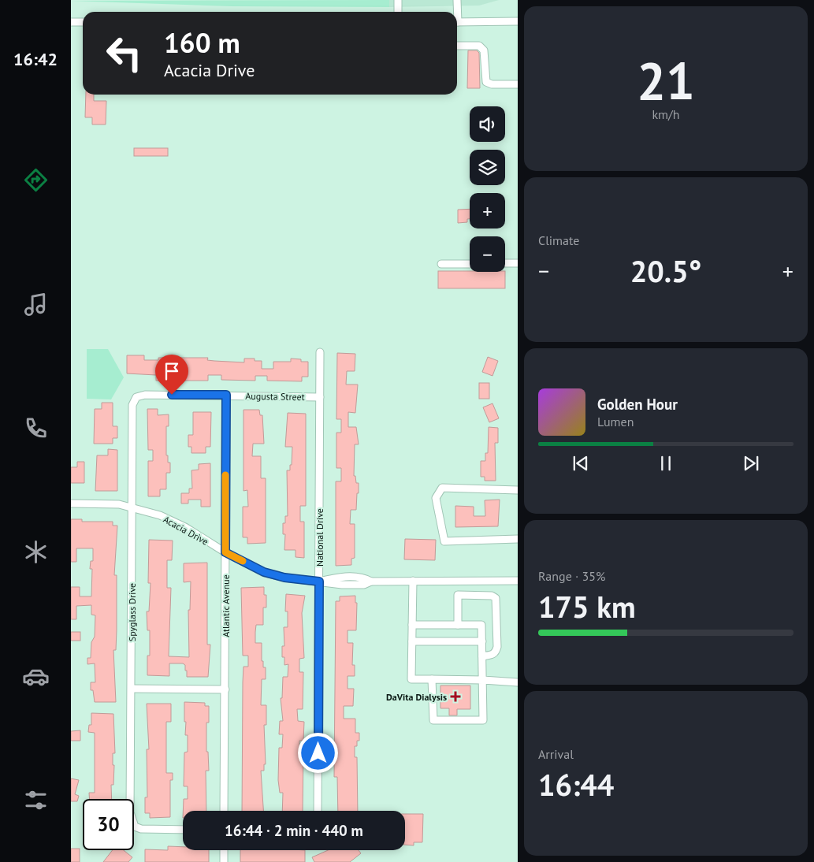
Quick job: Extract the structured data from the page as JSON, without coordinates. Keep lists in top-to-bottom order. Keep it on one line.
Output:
{"streets":{"street":["Augusta Street","Acacia Drive","National Drive","Atlantic Avenue","Spyglass Drive"]},"crossings":[["Augusta Street","National Drive"],["Augusta Street","Atlantic Avenue"],["Augusta Street","Spyglass Drive"],["Acacia Drive","National Drive"],["Acacia Drive","Atlantic Avenue"],["Acacia Drive","Spyglass Drive"]],"places":{"health":["DaVita Dialysis"]},"page":{"tabs":"16:42","tile":[["21","km/h"],"Climate",["Range · 35%","175 km"],["Arrival","16:44"]],"turn":["160 m","Acacia Drive"],"map_buttons":["+","−"],"heat":["−","20.5°","+"],"song":["Golden Hour","Lumen"],"limit":"30","trip":"16:44 · 2 min · 440 m"}}
